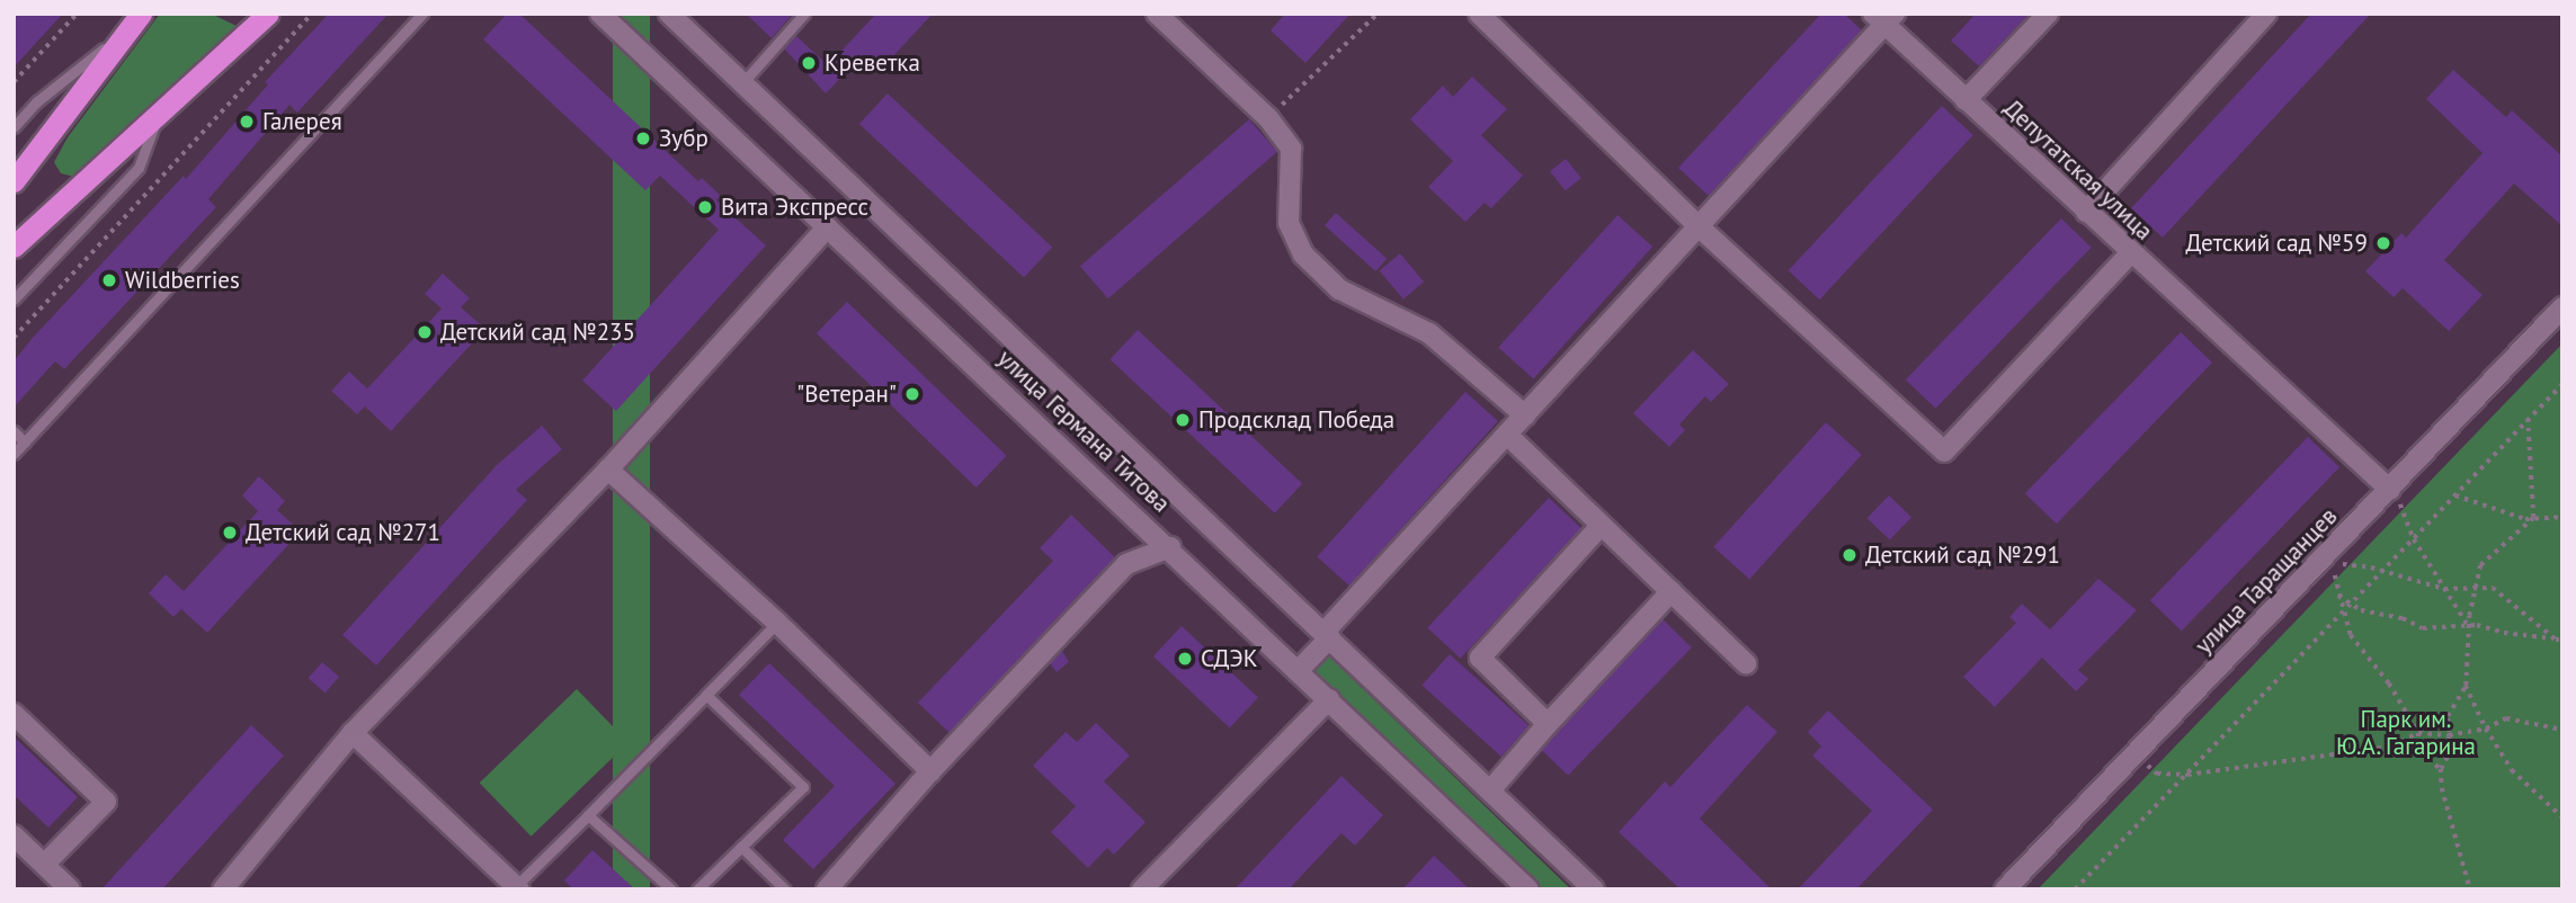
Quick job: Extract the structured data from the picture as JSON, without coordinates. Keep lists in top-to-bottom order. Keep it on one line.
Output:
{"streets":{"street":["Депутатская улица","улица Германа Титова","улица Таращанцев"]},"crossings":[["Депутатская улица","улица Таращанцев"]],"parks":["Парк им. Ю.А. Гагарина"],"places":["Креветка","Галерея","Зубр","Вита Экспресс","Детский сад №59","Wildberries","Детский сад №235","\"Ветеран\"","Продсклад Победа","Детский сад №271","Детский сад №291","СДЭК"]}
